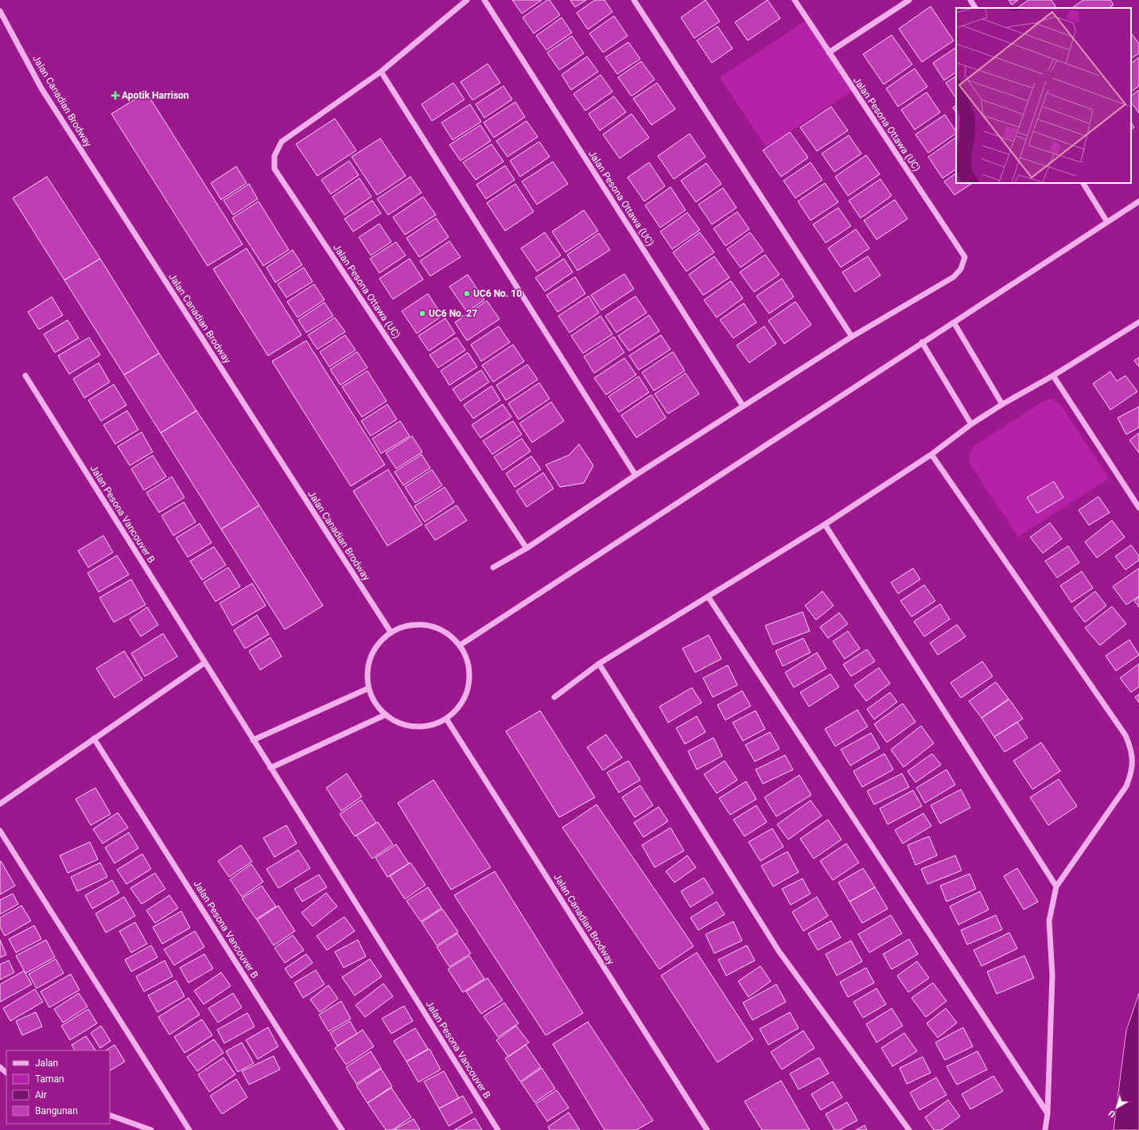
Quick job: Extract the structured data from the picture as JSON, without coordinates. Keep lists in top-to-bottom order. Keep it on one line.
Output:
{"streets":{"street":["Jalan Canadian Brodway","Jalan Pesona Ottawa (UC)","Jalan Pesona Vancouver B"]},"places":{"health":["Apotik Harrison"],"other":["UC6 No. 10","UC6 No. 27"]},"legend":["Jalan","Taman","Air","Bangunan"],"north":"bottom left"}
